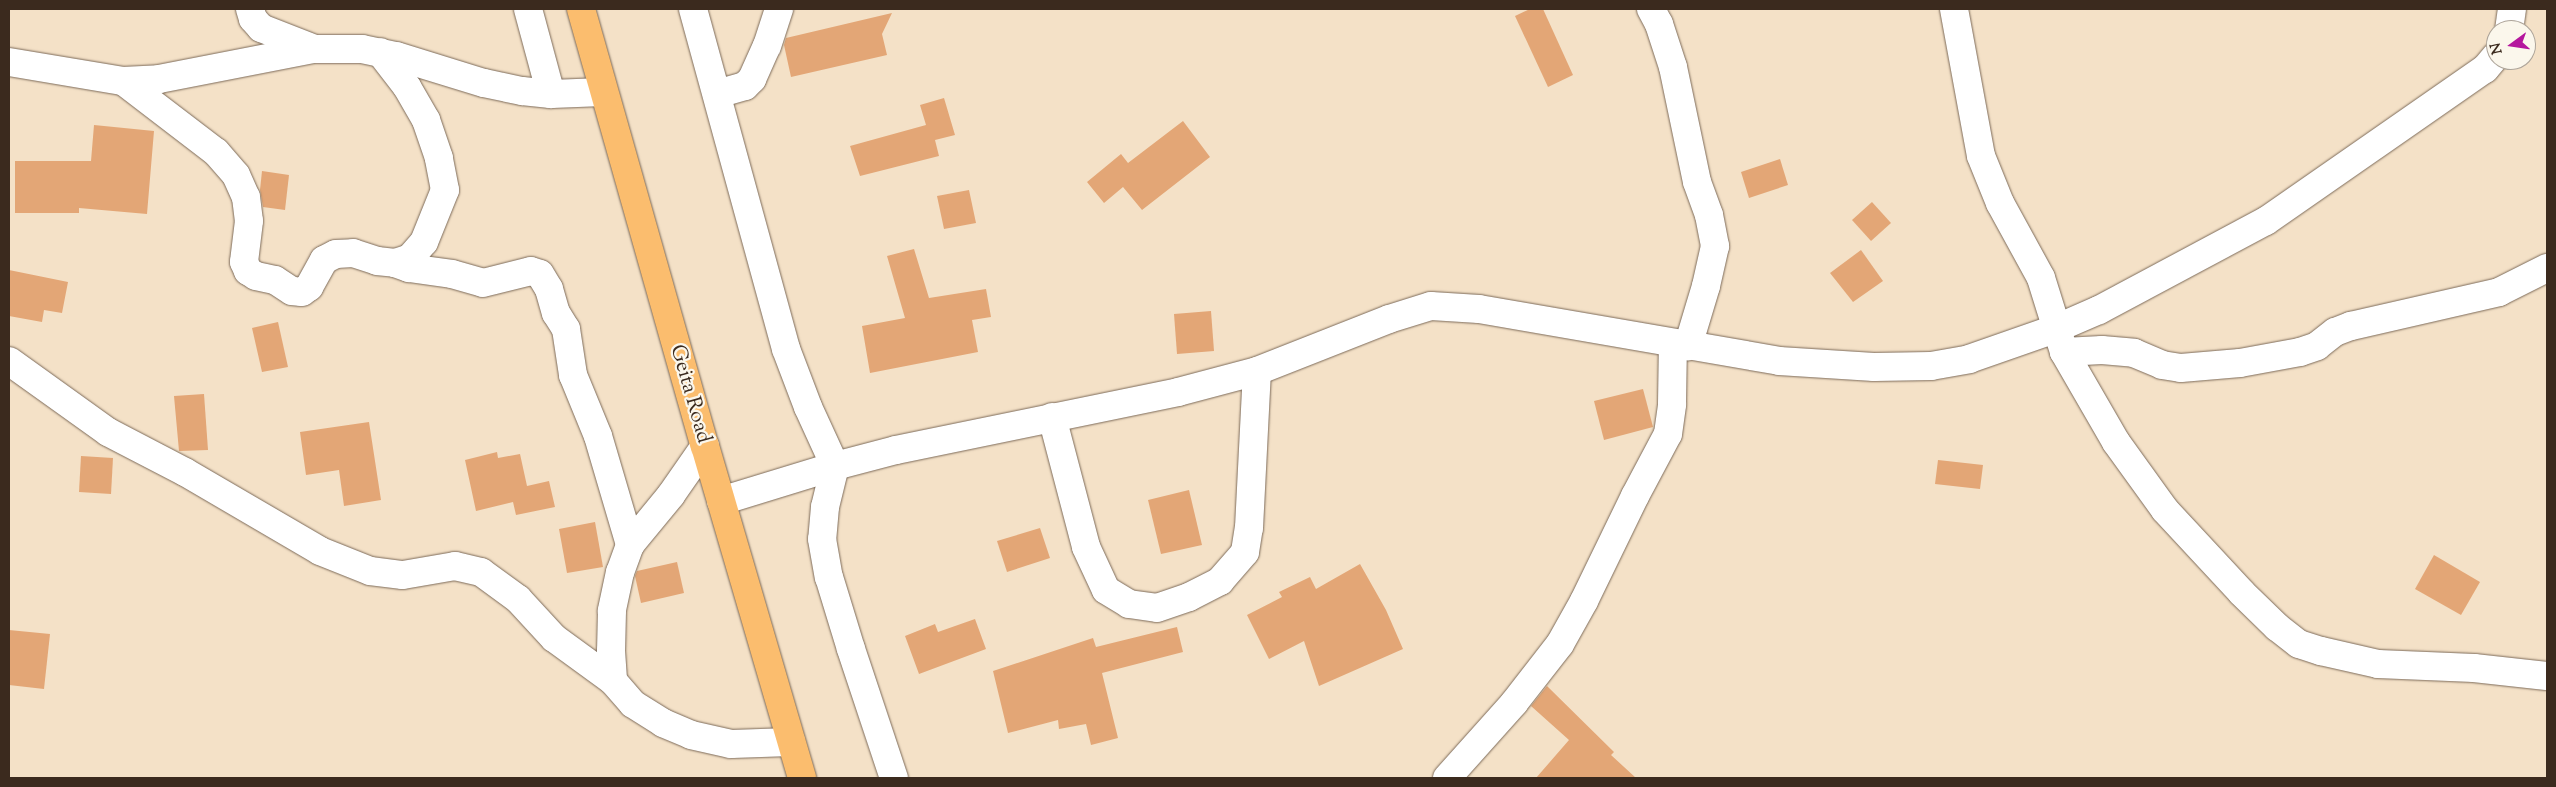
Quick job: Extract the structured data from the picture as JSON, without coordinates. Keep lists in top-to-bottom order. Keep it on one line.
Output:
{"streets":{"highway":["Geita Road"]},"north":"left"}
